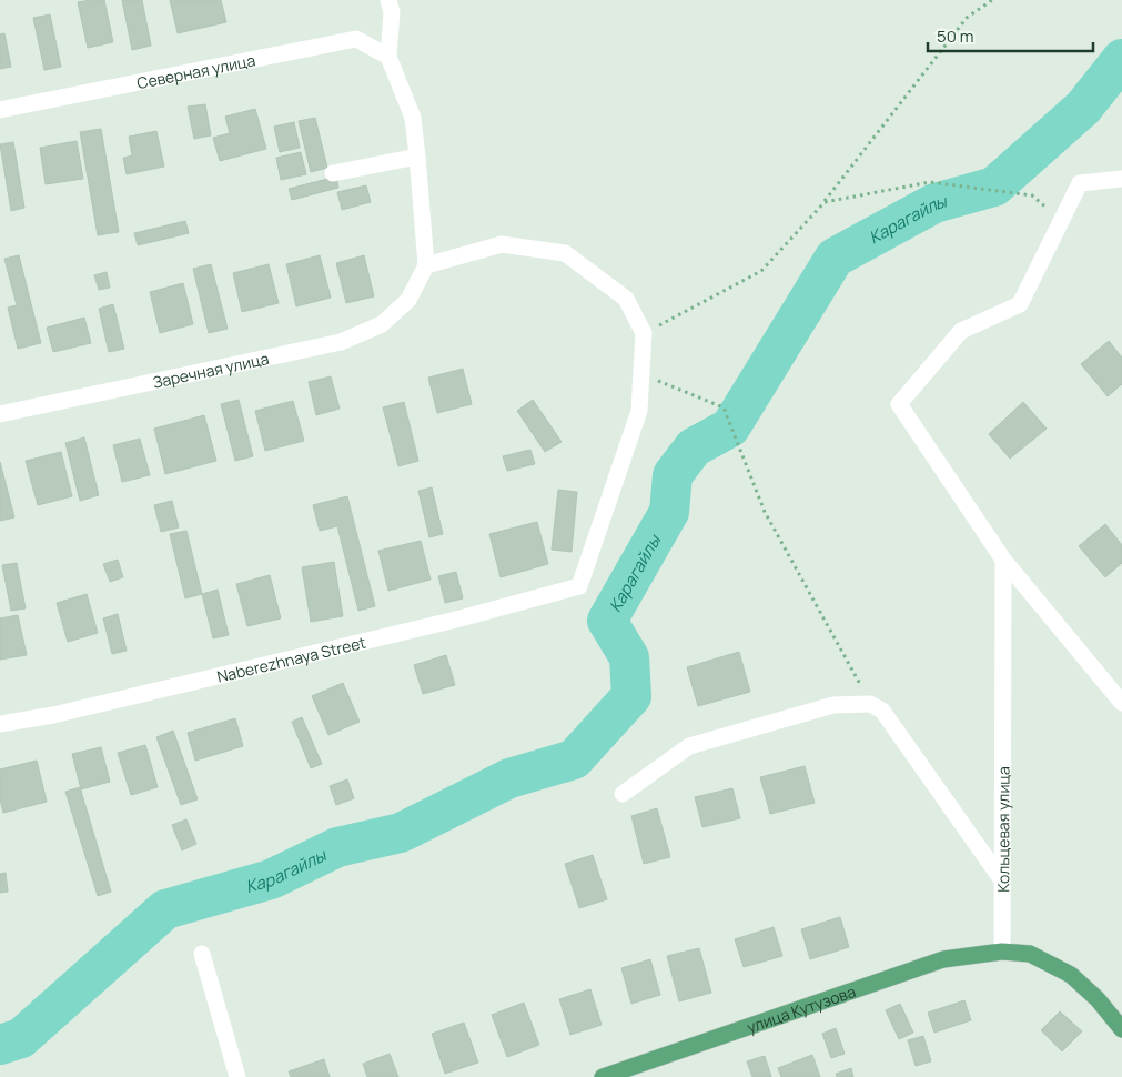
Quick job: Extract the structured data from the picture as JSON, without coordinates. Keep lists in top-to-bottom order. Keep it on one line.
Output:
{"streets":{"main road":["улица Кутузова"],"street":["Северная улица","Заречная улица","Naberezhnaya Street","Кольцевая улица"]},"crossings":[["Кольцевая улица","улица Кутузова"]],"water":["Карагайлы"],"scale_bar":"50 m"}
